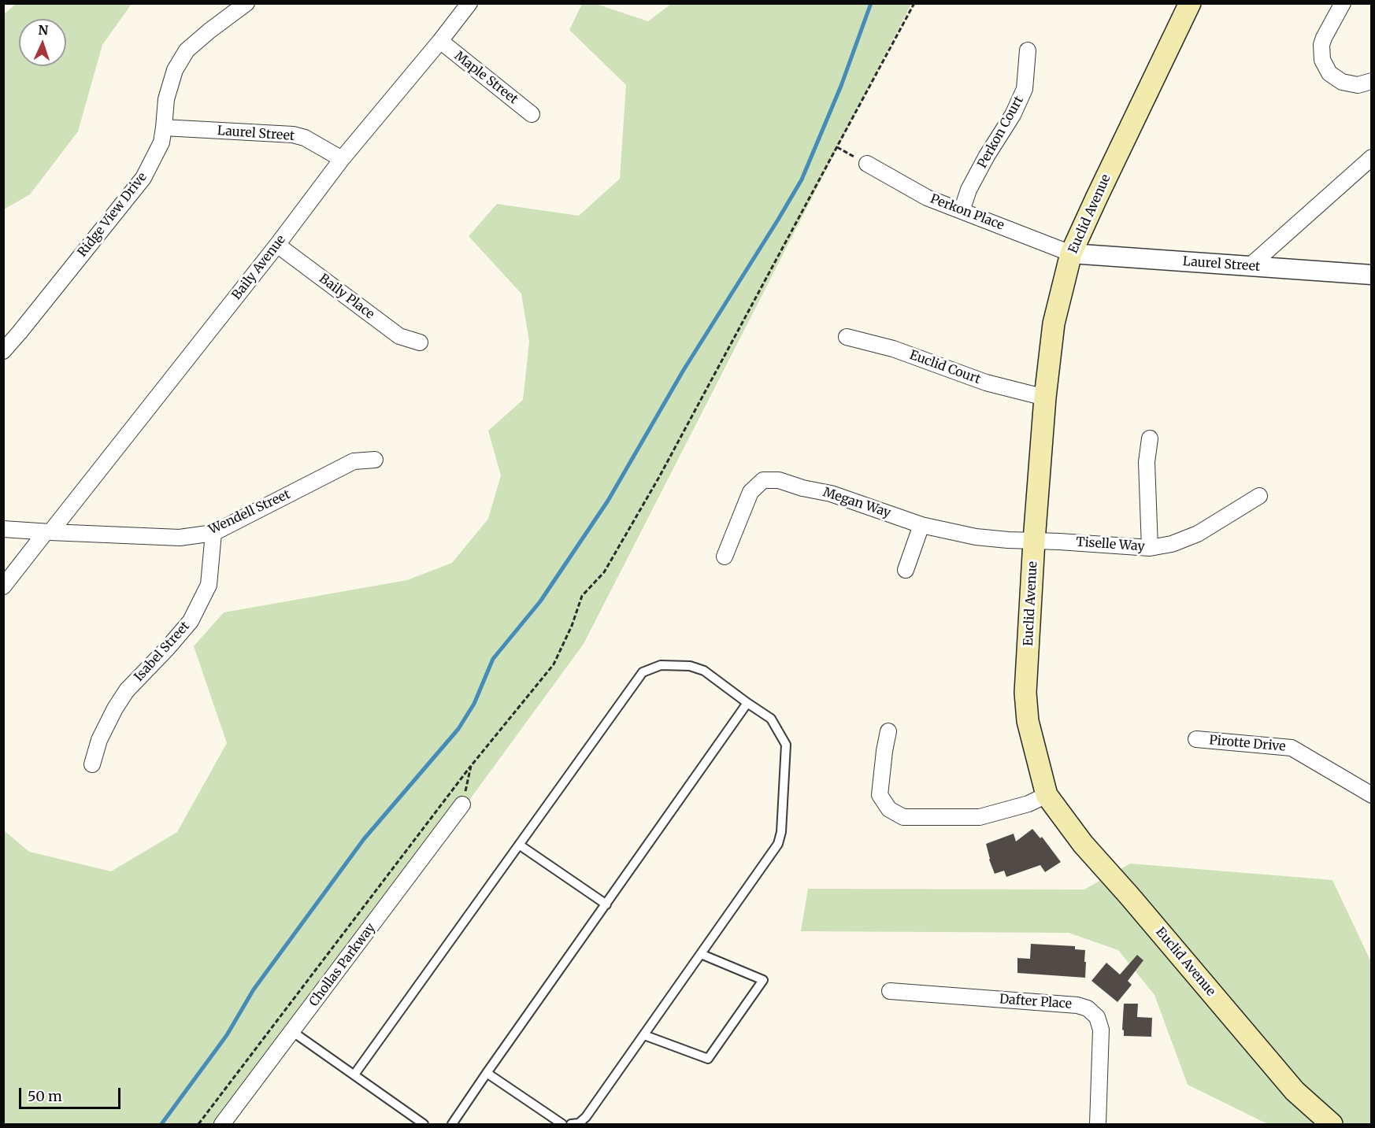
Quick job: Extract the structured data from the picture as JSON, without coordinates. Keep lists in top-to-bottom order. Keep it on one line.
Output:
{"streets":{"main road":["Euclid Avenue"],"street":["Maple Street","Perkon Court","Laurel Street","Perkon Place","Ridge View Drive","Baily Avenue","Baily Place","Euclid Court","Megan Way","Wendell Street","Tiselle Way","Isabel Street","Pirotte Drive","Chollas Parkway","Dafter Place"]},"crossings":[["Maple Street","Baily Avenue"],["Perkon Court","Perkon Place"],["Laurel Street","Perkon Place"],["Laurel Street","Euclid Avenue"],["Laurel Street","Ridge View Drive"],["Laurel Street","Baily Avenue"],["Perkon Place","Euclid Avenue"],["Euclid Avenue","Euclid Court"],["Euclid Avenue","Megan Way"],["Euclid Avenue","Tiselle Way"],["Baily Avenue","Baily Place"],["Baily Avenue","Wendell Street"],["Megan Way","Tiselle Way"],["Wendell Street","Isabel Street"]],"scale_bar":"50 m","north":"top"}
